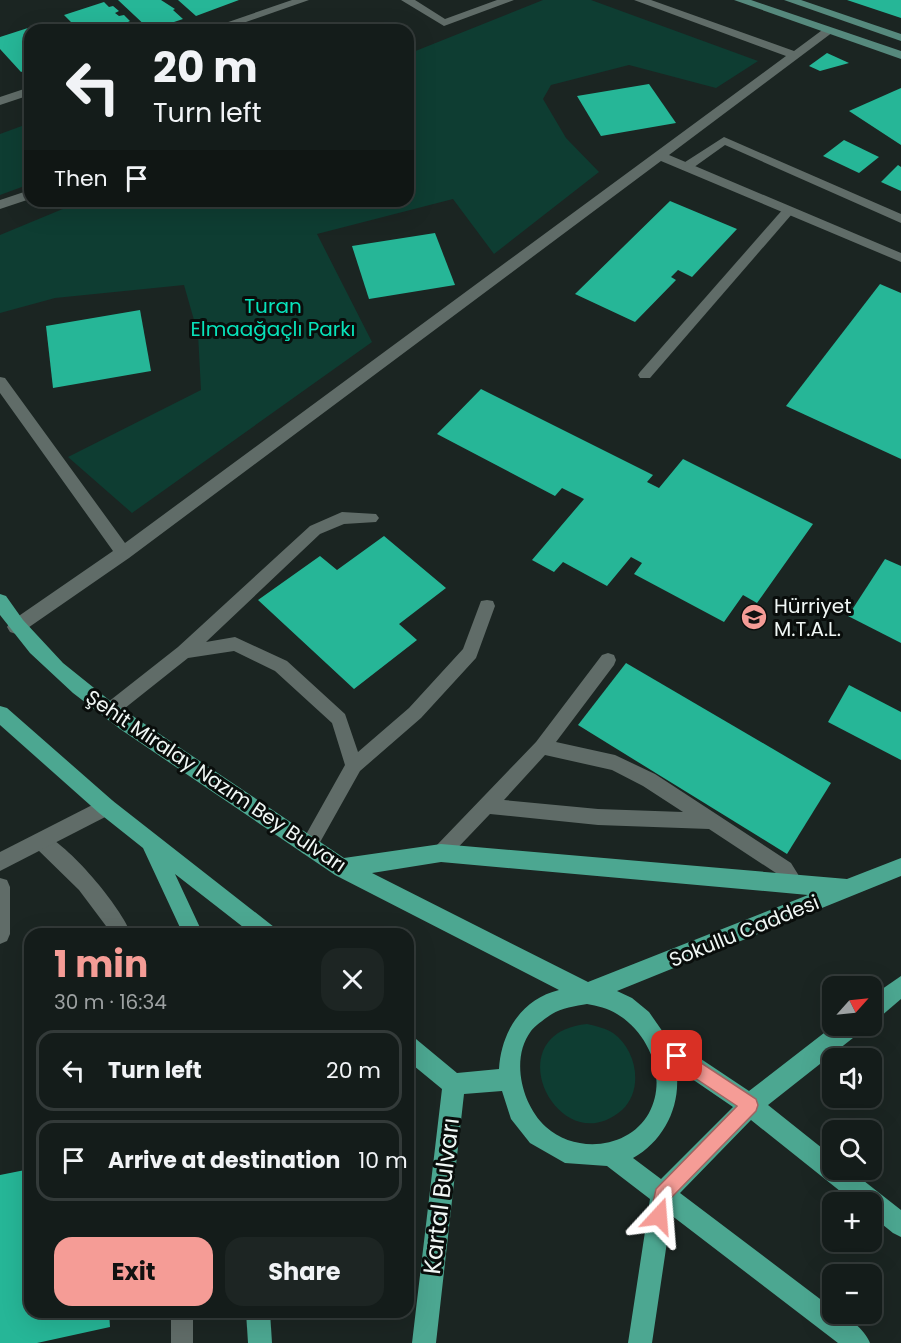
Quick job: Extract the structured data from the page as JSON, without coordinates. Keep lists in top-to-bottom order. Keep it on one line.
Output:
{"streets":{"main road":["Şehit Miralay Nazım Bey Bulvarı","Sokullu Caddesi","Kartal Bulvarı"]},"crossings":[["Şehit Miralay Nazım Bey Bulvarı","Sokullu Caddesi"]],"parks":["Turan Elmaağaçlı Parkı"],"places":{"school or university":["Hürriyet M.T.A.L."]},"north":"top right","page":{"turn":["20 m","Turn left"],"then":"Then","heading":["1 min","30 m · 16:34"],"map_buttons":["+","−"],"list":[{"name":"Turn left","value":"20 m"},{"name":"Arrive at destination","value":"10 m"}],"buttons":["Exit","Share"]}}
